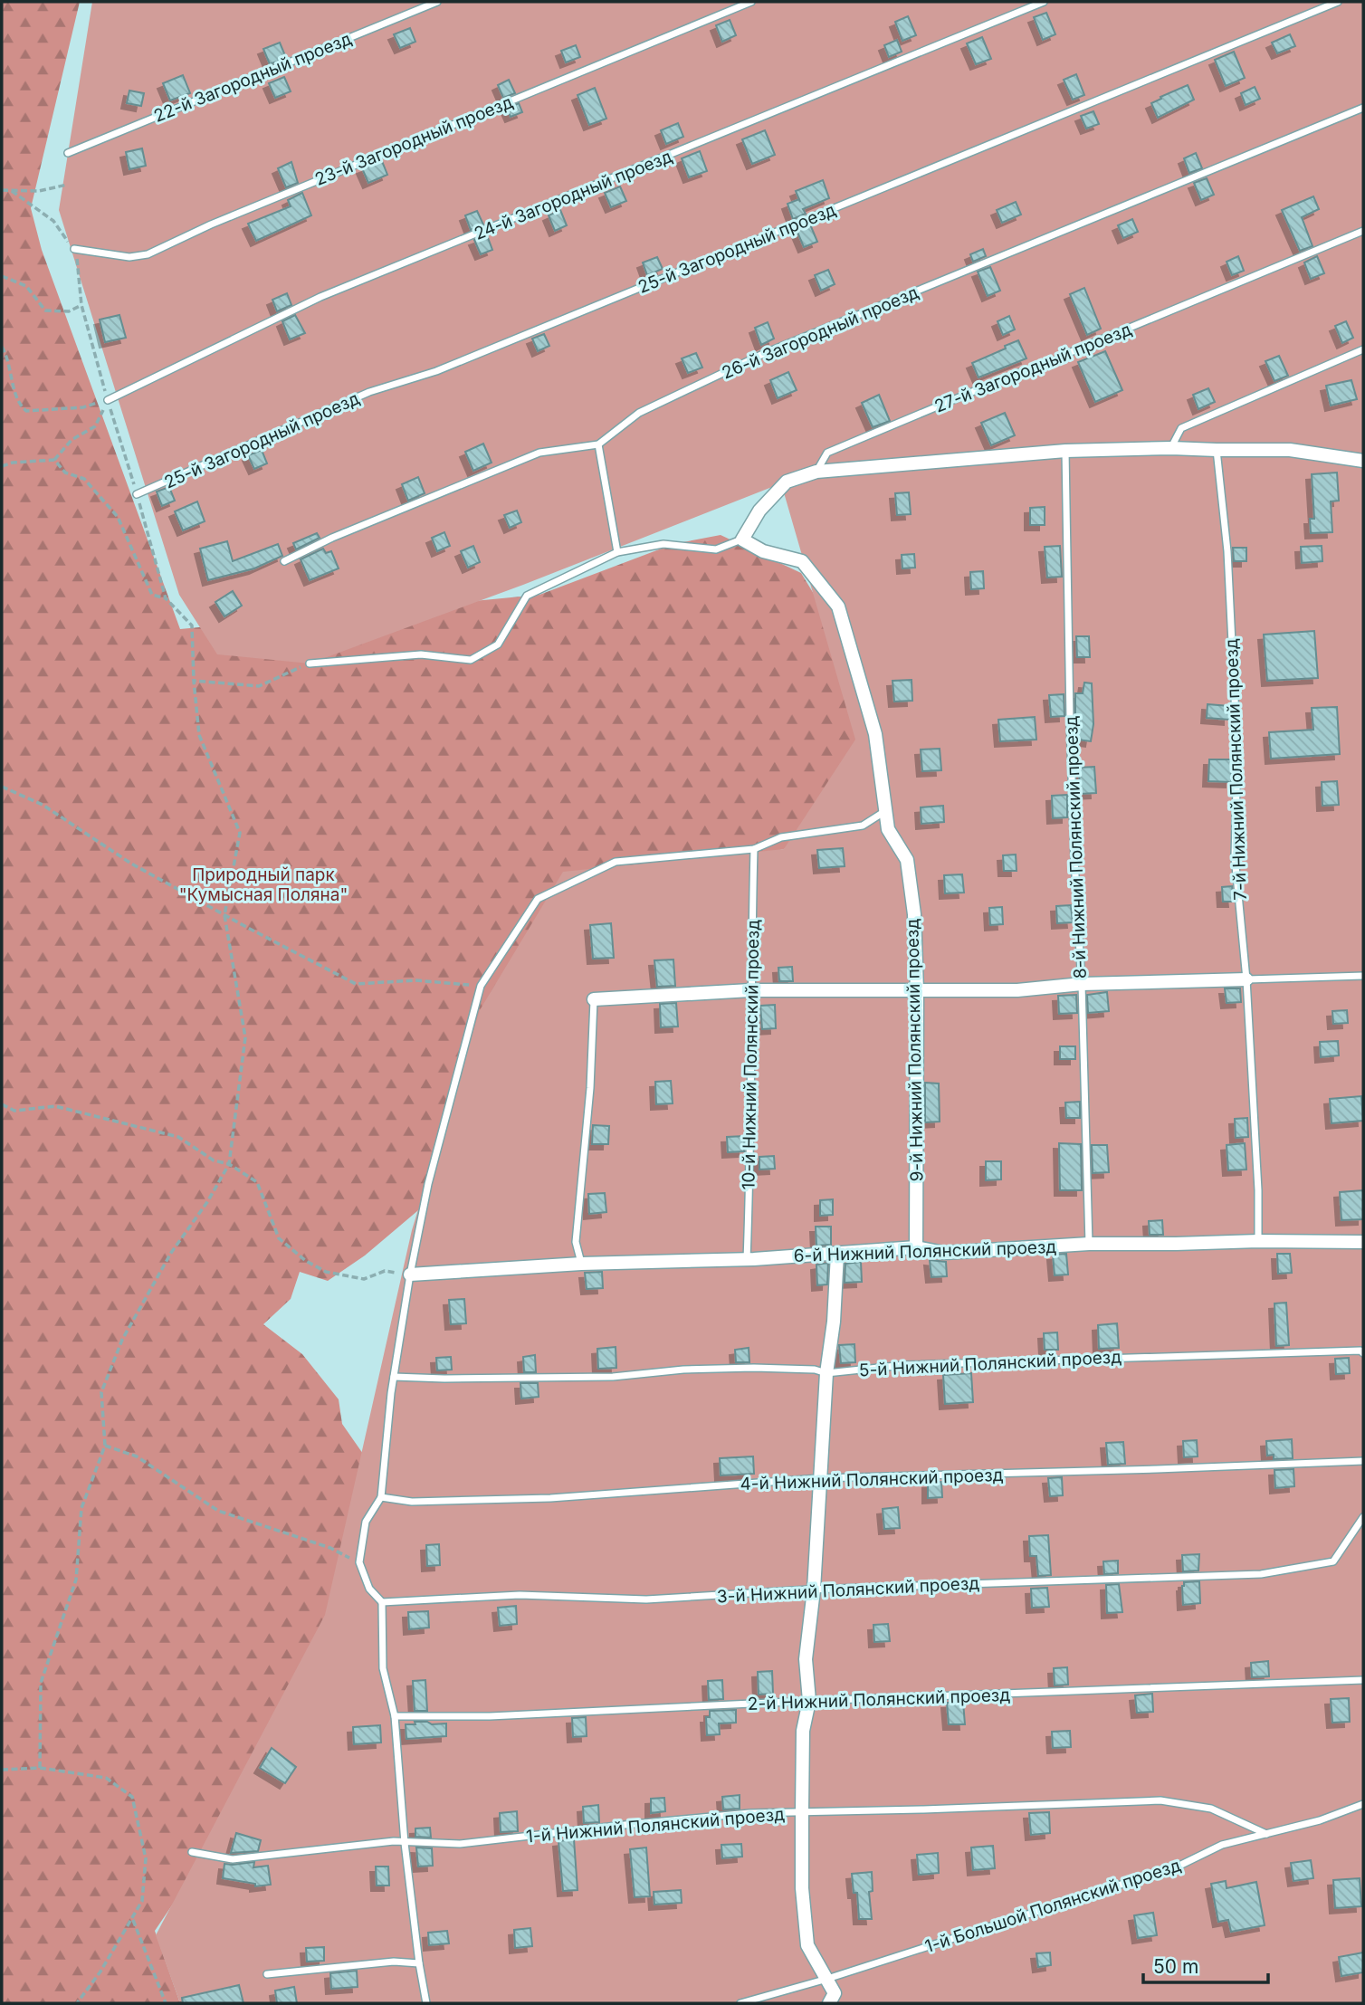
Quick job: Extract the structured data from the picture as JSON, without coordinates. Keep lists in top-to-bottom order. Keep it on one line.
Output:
{"streets":{"street":["9-й Нижний Полянский проезд","6-й Нижний Полянский проезд"],"lane":["22-й Загородный проезд","23-й Загородный проезд","24-й Загородный проезд","25-й Загородный проезд","26-й Загородный проезд","27-й Загородный проезд","7-й Нижний Полянский проезд","8-й Нижний Полянский проезд","10-й Нижний Полянский проезд","5-й Нижний Полянский проезд","4-й Нижний Полянский проезд","3-й Нижний Полянский проезд","2-й Нижний Полянский проезд","1-й Нижний Полянский проезд","1-й Большой Полянский проезд"]},"crossings":[["7-й Нижний Полянский проезд","6-й Нижний Полянский проезд"],["8-й Нижний Полянский проезд","6-й Нижний Полянский проезд"],["9-й Нижний Полянский проезд","6-й Нижний Полянский проезд"],["10-й Нижний Полянский проезд","6-й Нижний Полянский проезд"],["1-й Нижний Полянский проезд","1-й Большой Полянский проезд"]],"parks":["Природный парк \"Кумысная Поляна\""],"scale_bar":"50 m"}
